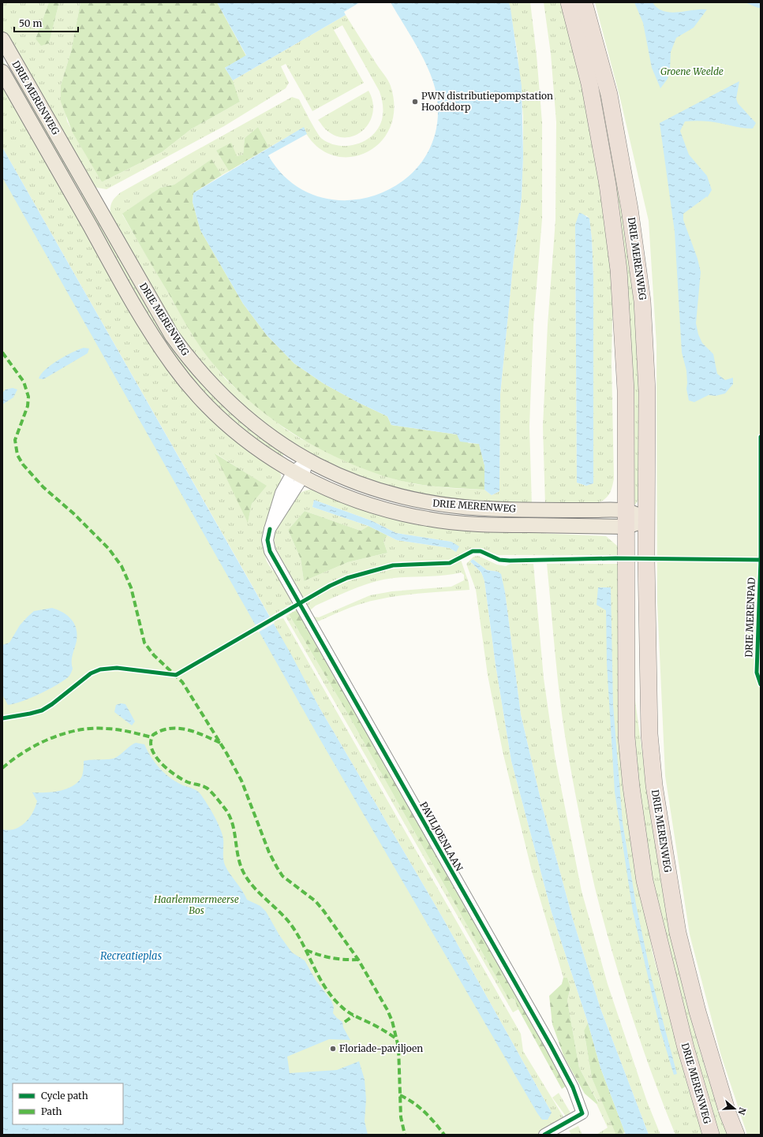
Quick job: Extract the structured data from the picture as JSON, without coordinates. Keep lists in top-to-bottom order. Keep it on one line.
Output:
{"streets":{"highway":["DRIE MERENWEG"],"street":["PAVILJOENLAAN"],"cycle path":["DRIE MERENPAD"]},"crossings":[["DRIE MERENWEG","PAVILJOENLAAN"]],"water":["Recreatieplas"],"parks":["Groene Weelde","Haarlemmermeerse Bos"],"places":["PWN distributiepompstation Hoofddorp","Floriade-paviljoen"],"legend":["Cycle path","Path"],"scale_bar":"50 m","north":"right"}
